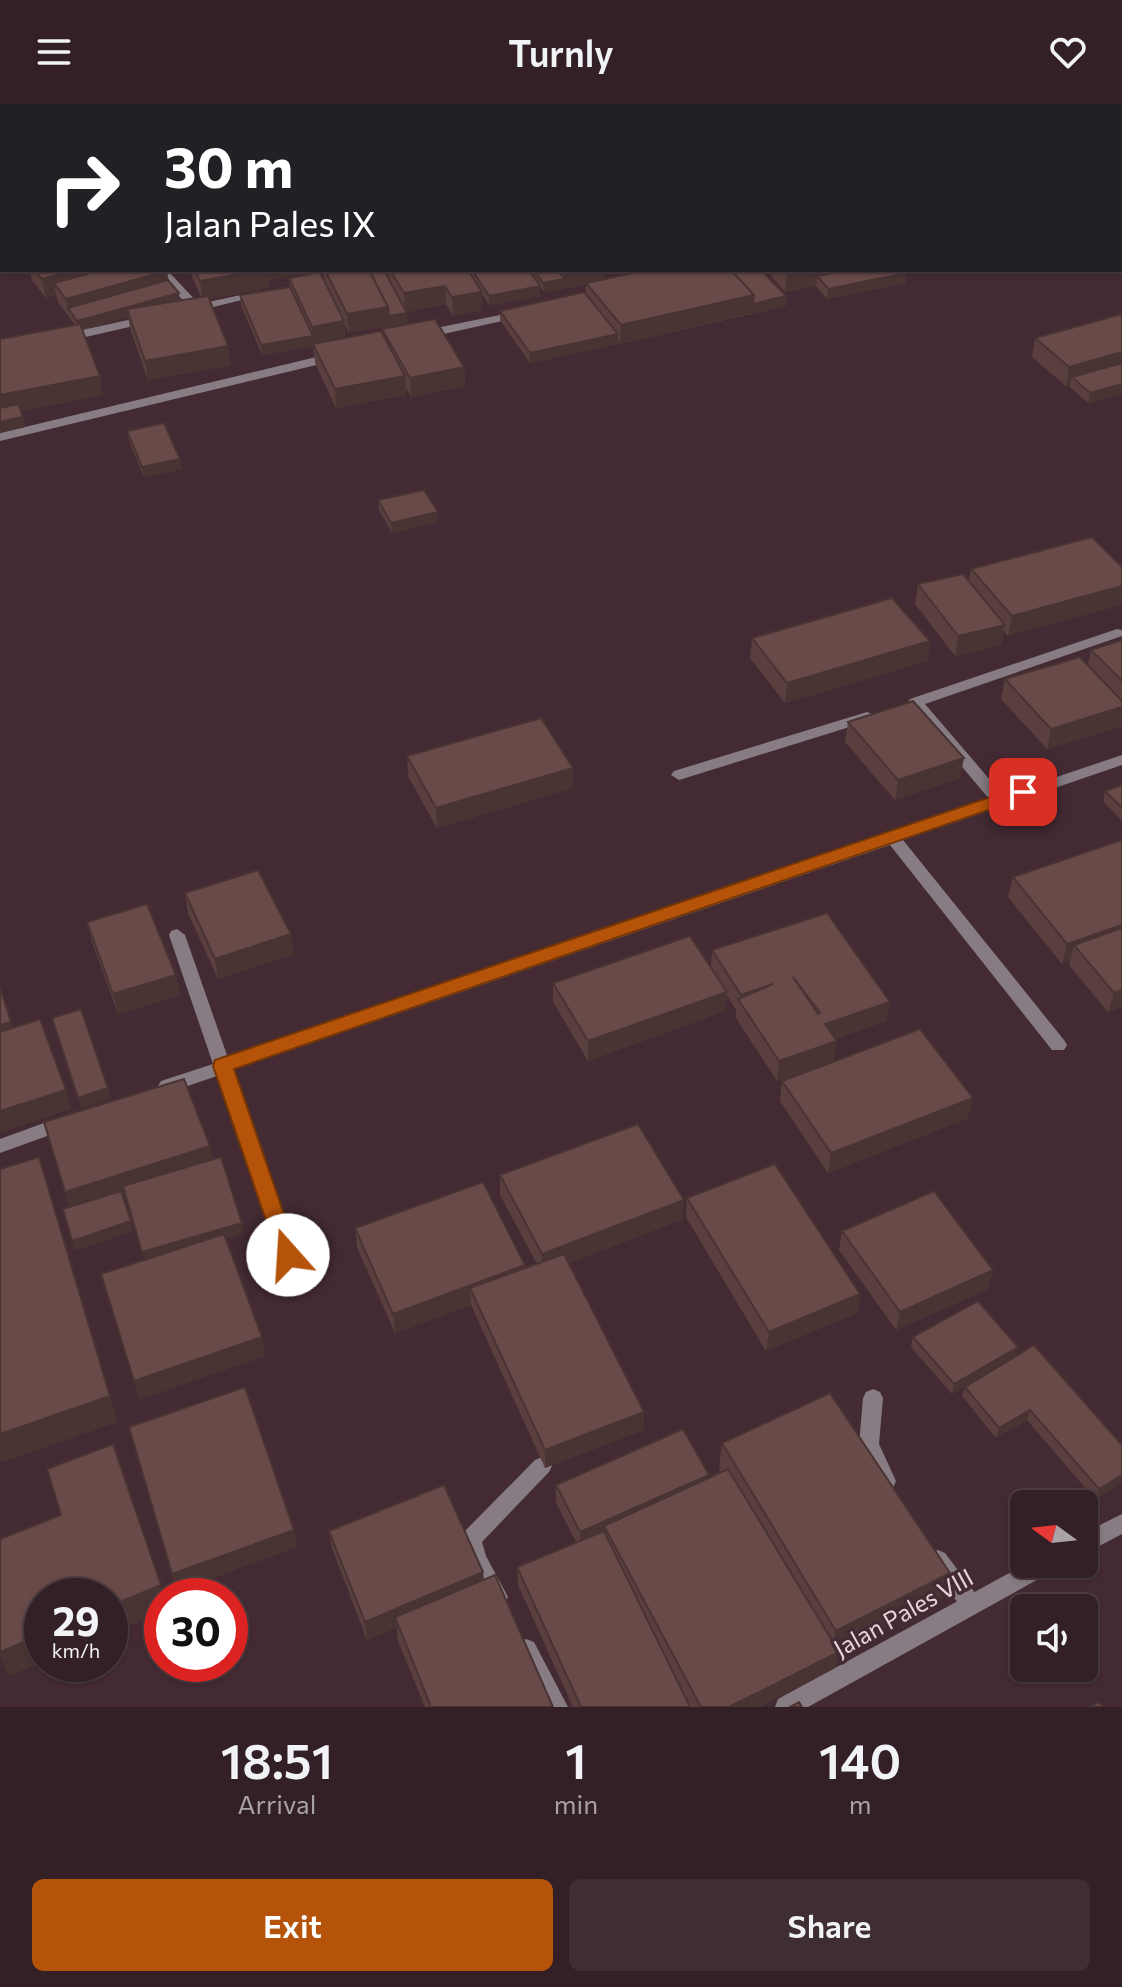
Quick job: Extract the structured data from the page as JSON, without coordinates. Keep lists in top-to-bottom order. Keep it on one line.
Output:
{"streets":{"street":["Jalan Pales VIII"]},"north":"left","page":{"header":"Turnly","turn":["30 m","Jalan Pales IX"],"speed":"29 km/h","limit":"30","eta":["18:51","Arrival","1","min","140","m"],"buttons":["Exit","Share"]}}
